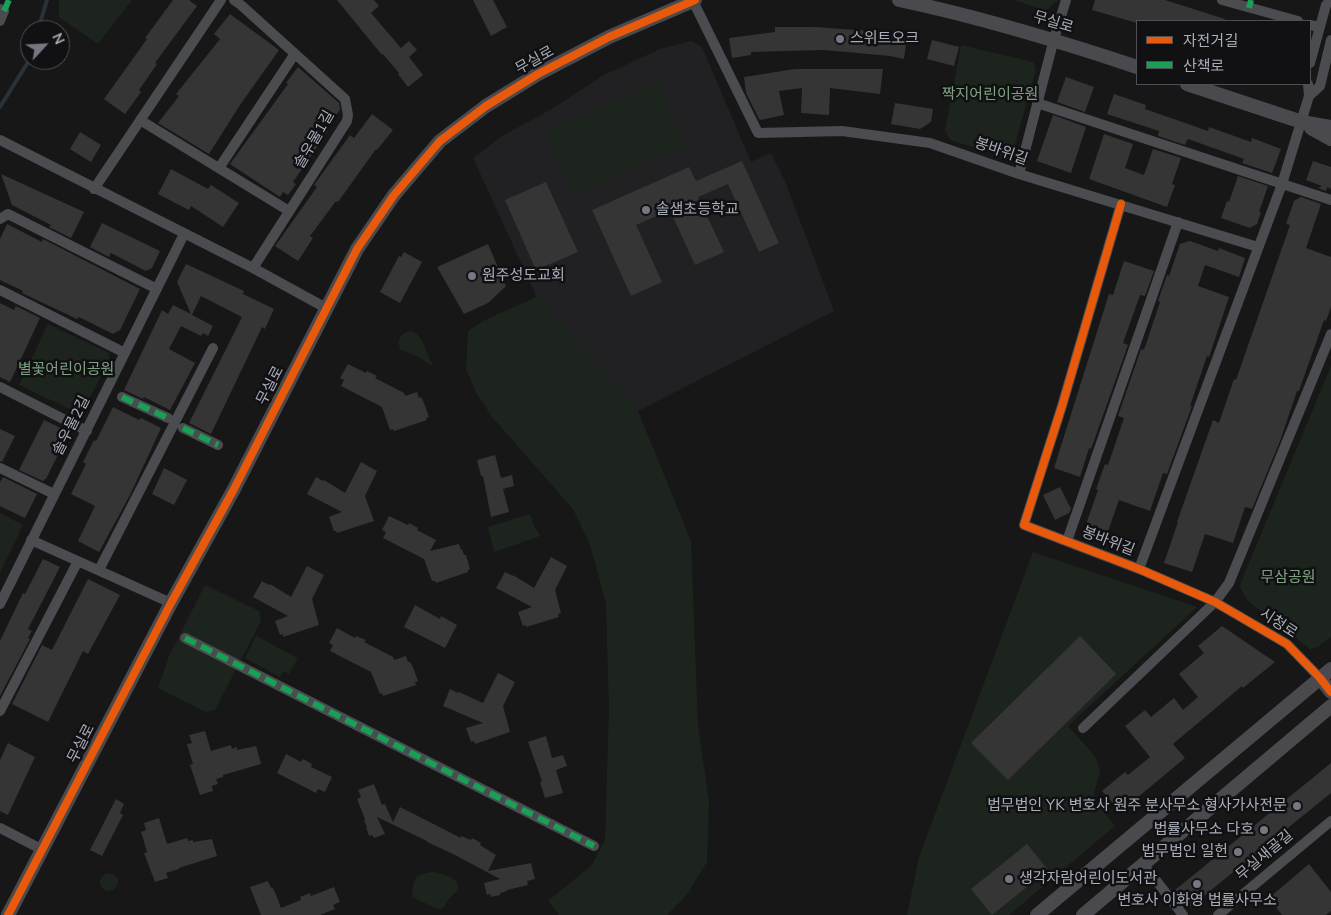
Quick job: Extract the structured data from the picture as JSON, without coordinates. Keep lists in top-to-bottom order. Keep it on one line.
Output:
{"streets":{"street":["무실로","솔우물1길","봉바위길","솔우물2길","시청로","무실새골길"]},"crossings":[["무실로","봉바위길"],["봉바위길","시청로"]],"parks":["짝지어린이공원","별꽃어린이공원","무삼공원"],"places":["스위트오크","솔샘초등학교","원주성도교회","법무법인 YK 변호사 원주 분사무소 형사가사전문","법률사무소 다호","법무법인 일헌","생각자람어린이도서관","변호사 이화영 법률사무소"],"legend":["자전거길","산책로"],"north":"top right"}
